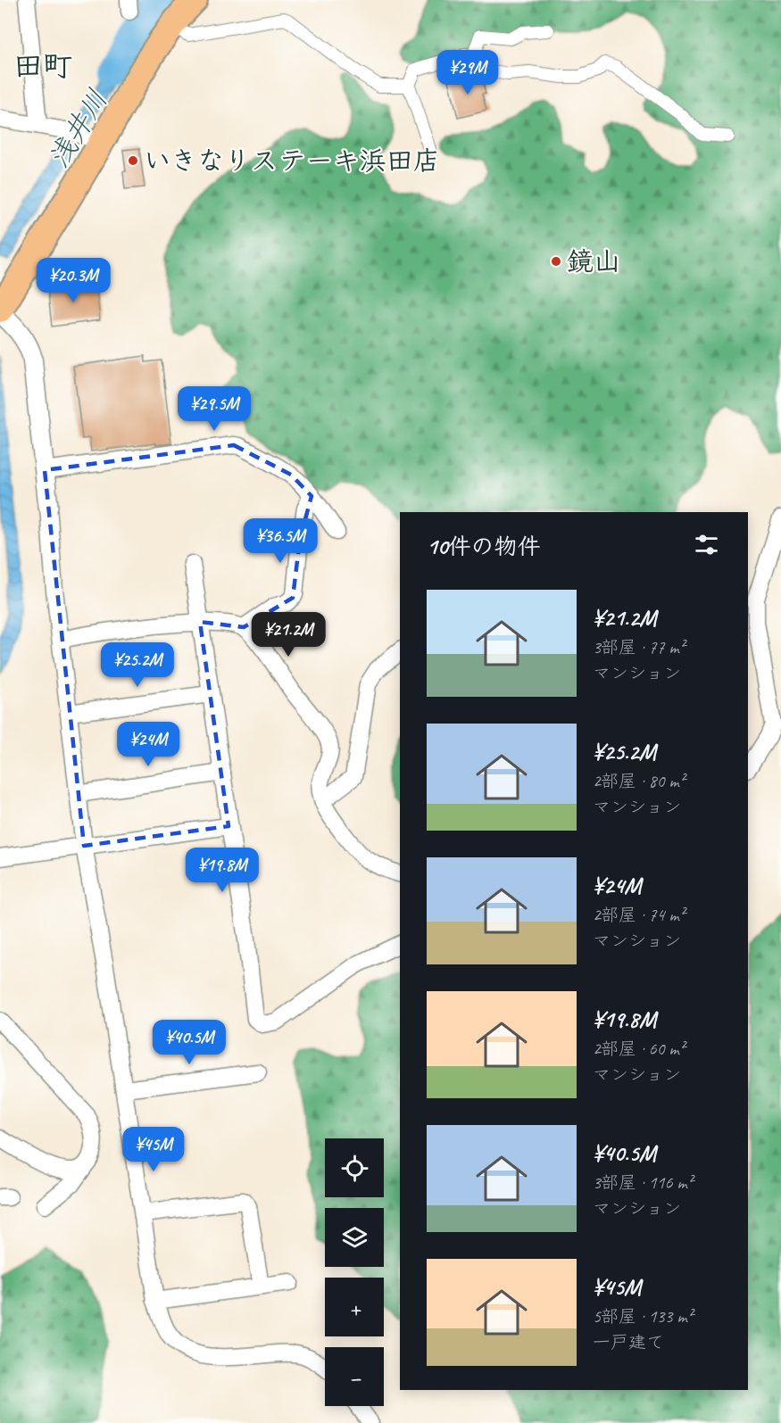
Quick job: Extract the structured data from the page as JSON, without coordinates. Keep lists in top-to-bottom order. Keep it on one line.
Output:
{"districts":["田町"],"water":["浅井川"],"places":["いきなりステーキ浜田店","鏡山"],"page":{"price":["¥29M","¥20.3M","¥29.5M","¥36.5M","¥21.2M","¥25.2M","¥24M","¥19.8M","¥40.5M","¥45M"],"heading":"10件の物件","list":[{"name":"¥21.2M","note":"3部屋 · 77 m² · マンション"},{"name":"¥25.2M","note":"2部屋 · 80 m² · マンション"},{"name":"¥24M","note":"2部屋 · 74 m² · マンション"},{"name":"¥19.8M","note":"2部屋 · 60 m² · マンション"},{"name":"¥40.5M","note":"3部屋 · 116 m² · マンション"},{"name":"¥45M","note":"5部屋 · 133 m² · 一戸建て"}],"map_buttons":["+","−"]}}
